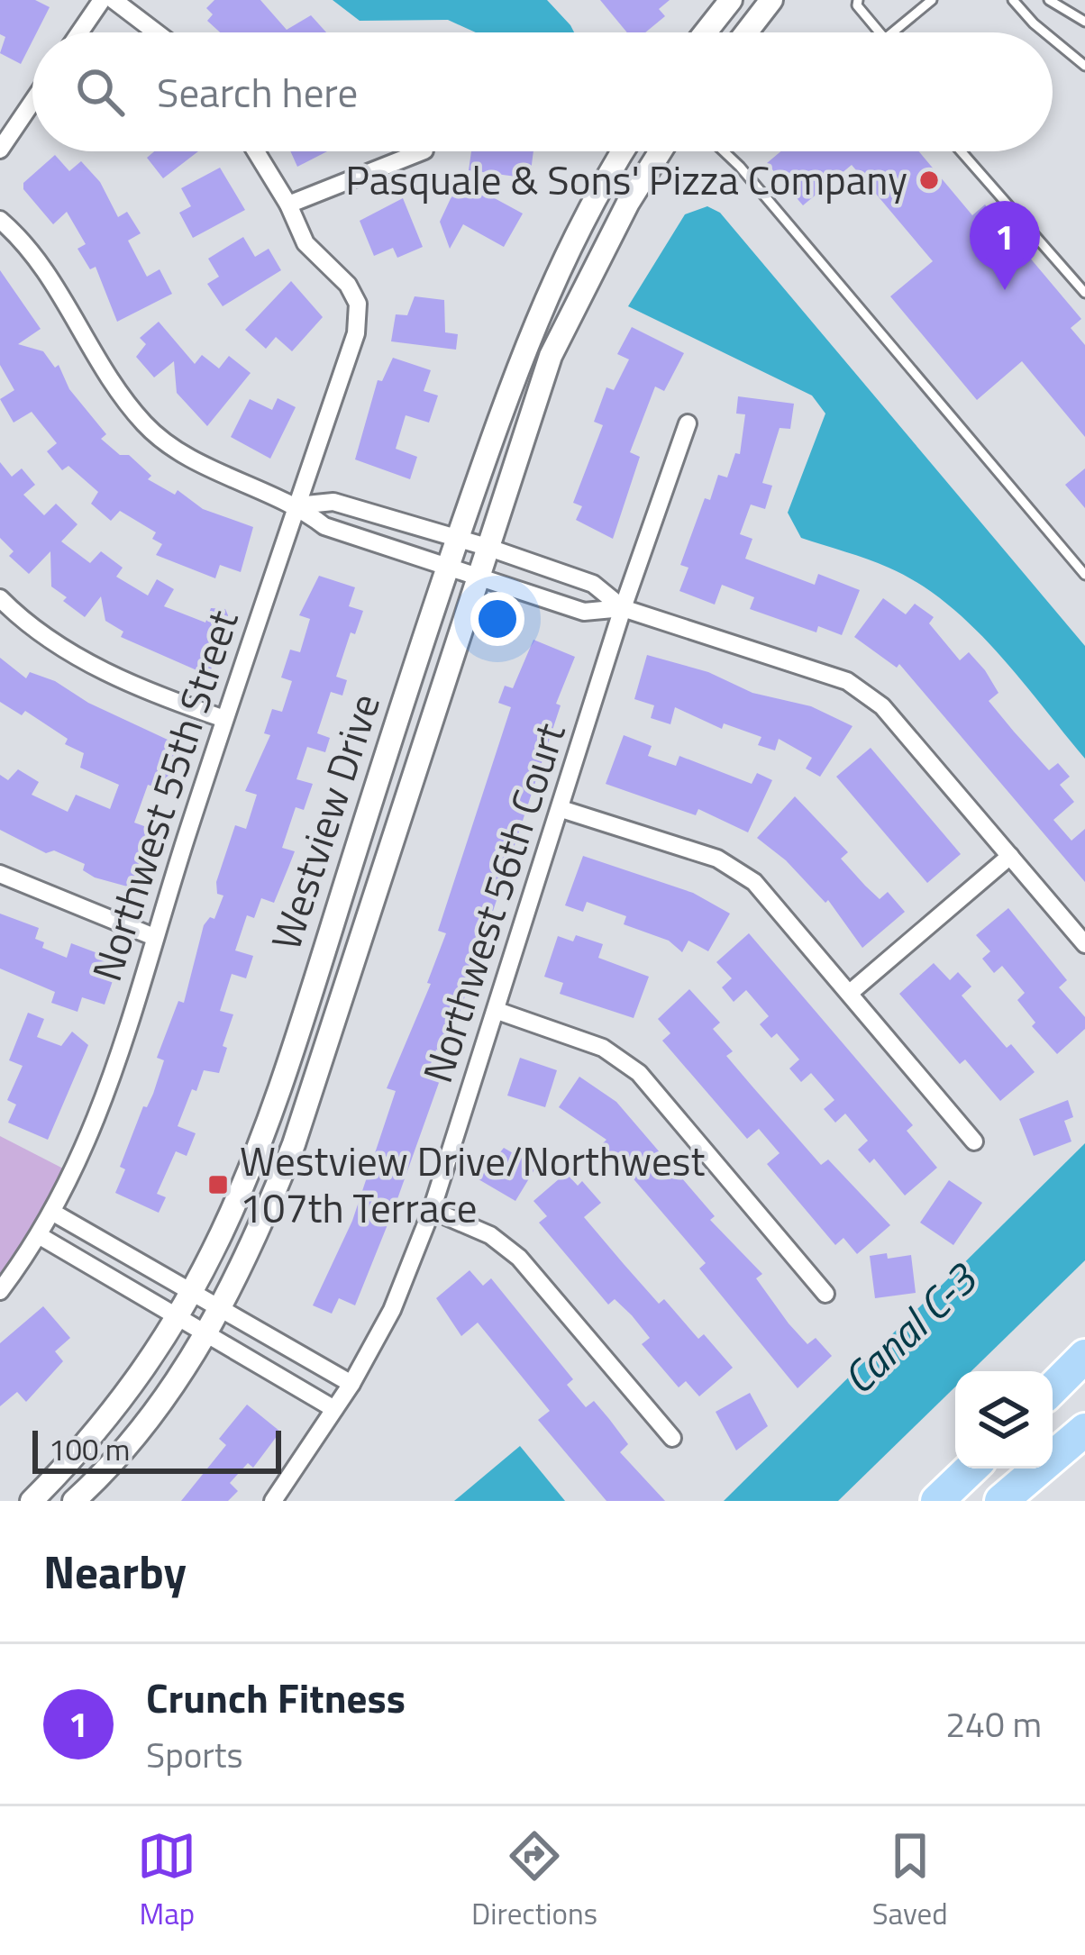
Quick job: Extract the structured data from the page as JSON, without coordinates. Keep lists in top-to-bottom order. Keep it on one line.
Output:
{"streets":{"street":["Northwest 55th Street","Westview Drive","Northwest 56th Court"]},"water":["Canal C-3"],"places":{"other":["Pasquale & Sons' Pizza Company"],"transit":["Westview Drive/Northwest 107th Terrace"]},"scale_bar":"100 m","page":{"search":"Search here","pins":"1","scale":"100 m","heading":"Nearby","list":[{"mark":"1","name":"Crunch Fitness","note":"Sports","value":"240 m"}],"nav":["Map","Directions","Saved"]}}
